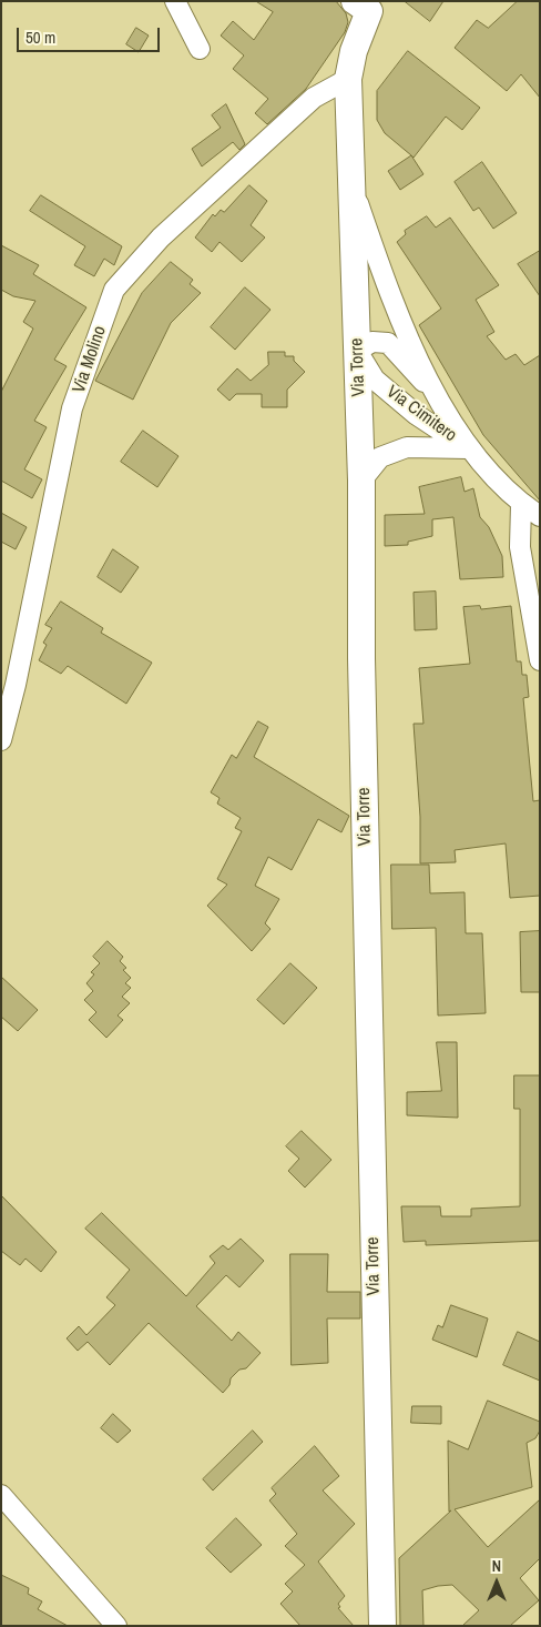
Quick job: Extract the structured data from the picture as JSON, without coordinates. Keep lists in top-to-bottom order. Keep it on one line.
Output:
{"streets":{"main road":["Via Torre"],"street":["Via Molino","Via Cimitero"]},"crossings":[["Via Molino","Via Torre"],["Via Torre","Via Cimitero"]],"scale_bar":"50 m","north":"top"}
